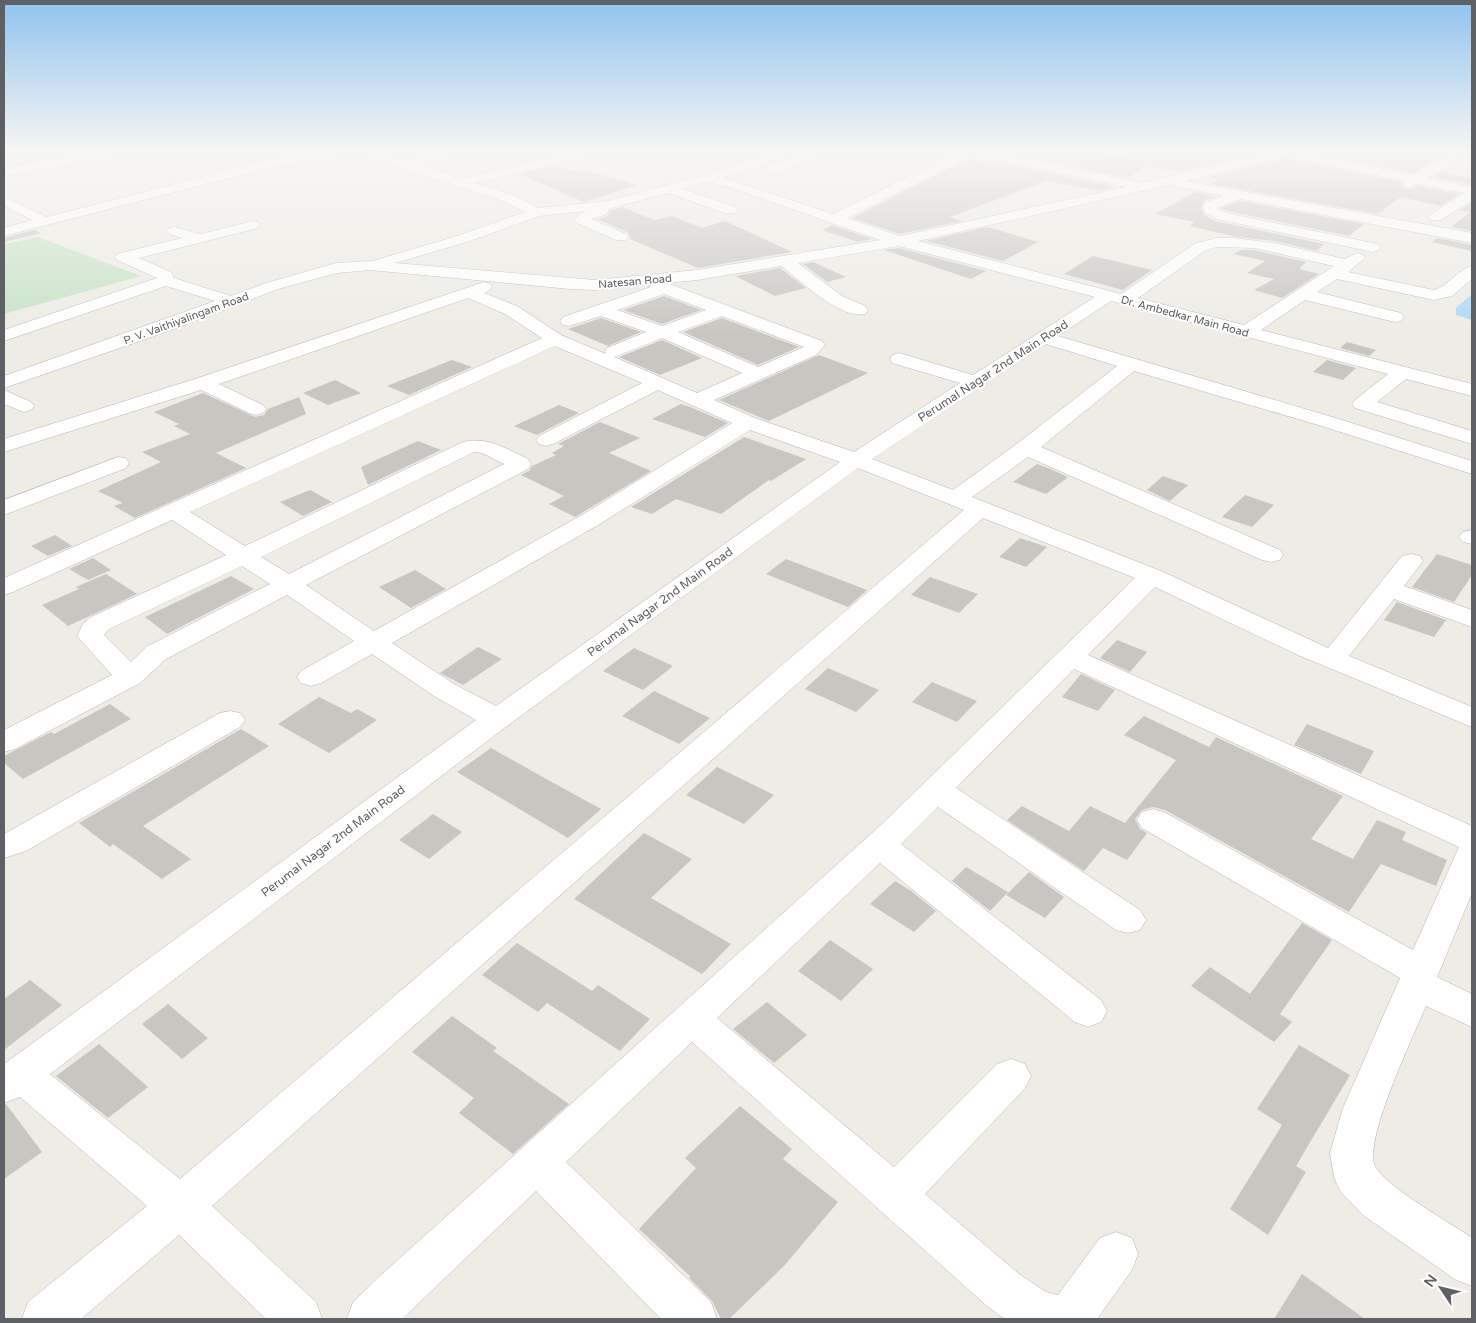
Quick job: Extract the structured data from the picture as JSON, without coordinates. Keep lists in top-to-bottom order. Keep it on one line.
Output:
{"streets":{"street":["Natesan Road","Dr. Ambedkar Main Road","P. V. Vaithiyalingam Road","Perumal Nagar 2nd Main Road"]},"crossings":[["Natesan Road","Dr. Ambedkar Main Road"],["Natesan Road","P. V. Vaithiyalingam Road"],["Dr. Ambedkar Main Road","Perumal Nagar 2nd Main Road"]],"north":"top left"}
